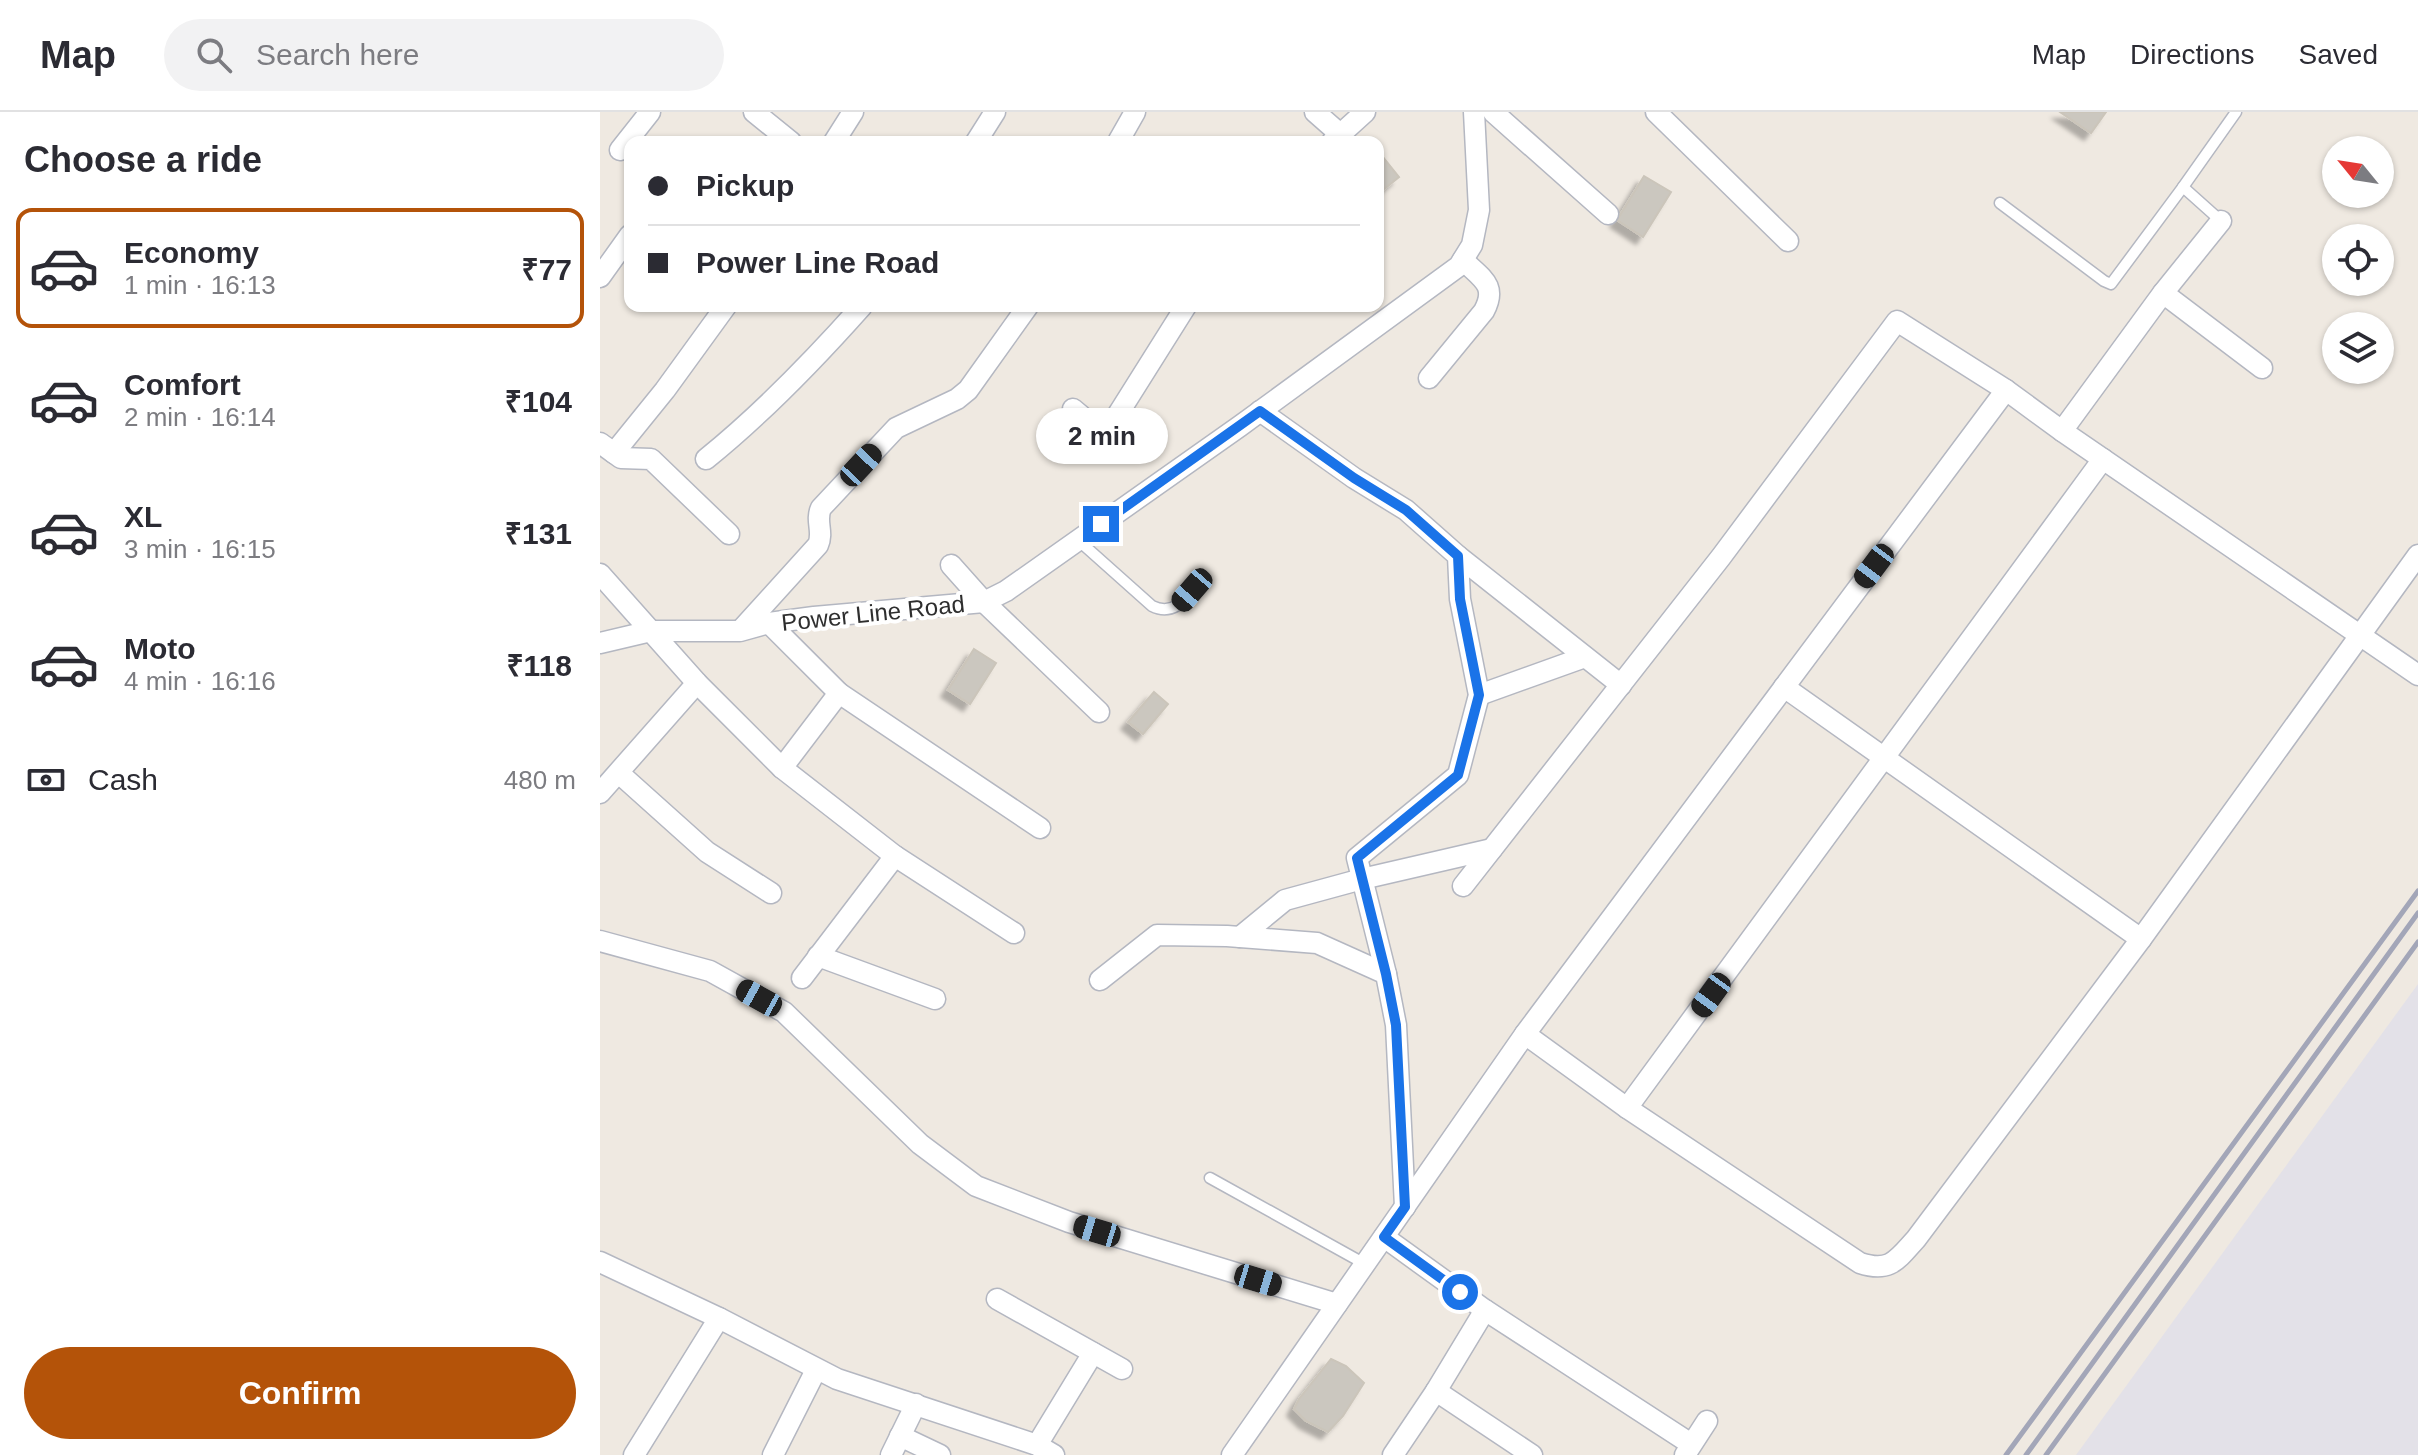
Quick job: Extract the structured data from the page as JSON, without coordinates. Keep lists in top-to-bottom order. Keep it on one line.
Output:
{"streets":{"street":["Power Line Road"]},"north":"top left","page":{"header":"Map","search":"Search here","nav":["Map","Directions","Saved"],"heading":"Choose a ride","banner":["Pickup","Power Line Road"],"list":[{"name":"Economy","note":"1 min · 16:13","value":"₹77"},{"name":"Comfort","note":"2 min · 16:14","value":"₹104"},{"name":"XL","note":"3 min · 16:15","value":"₹131"},{"name":"Moto","note":"4 min · 16:16","value":"₹118"}],"bubble":"2 min","pay":["Cash","480 m"],"buttons":"Confirm"}}
